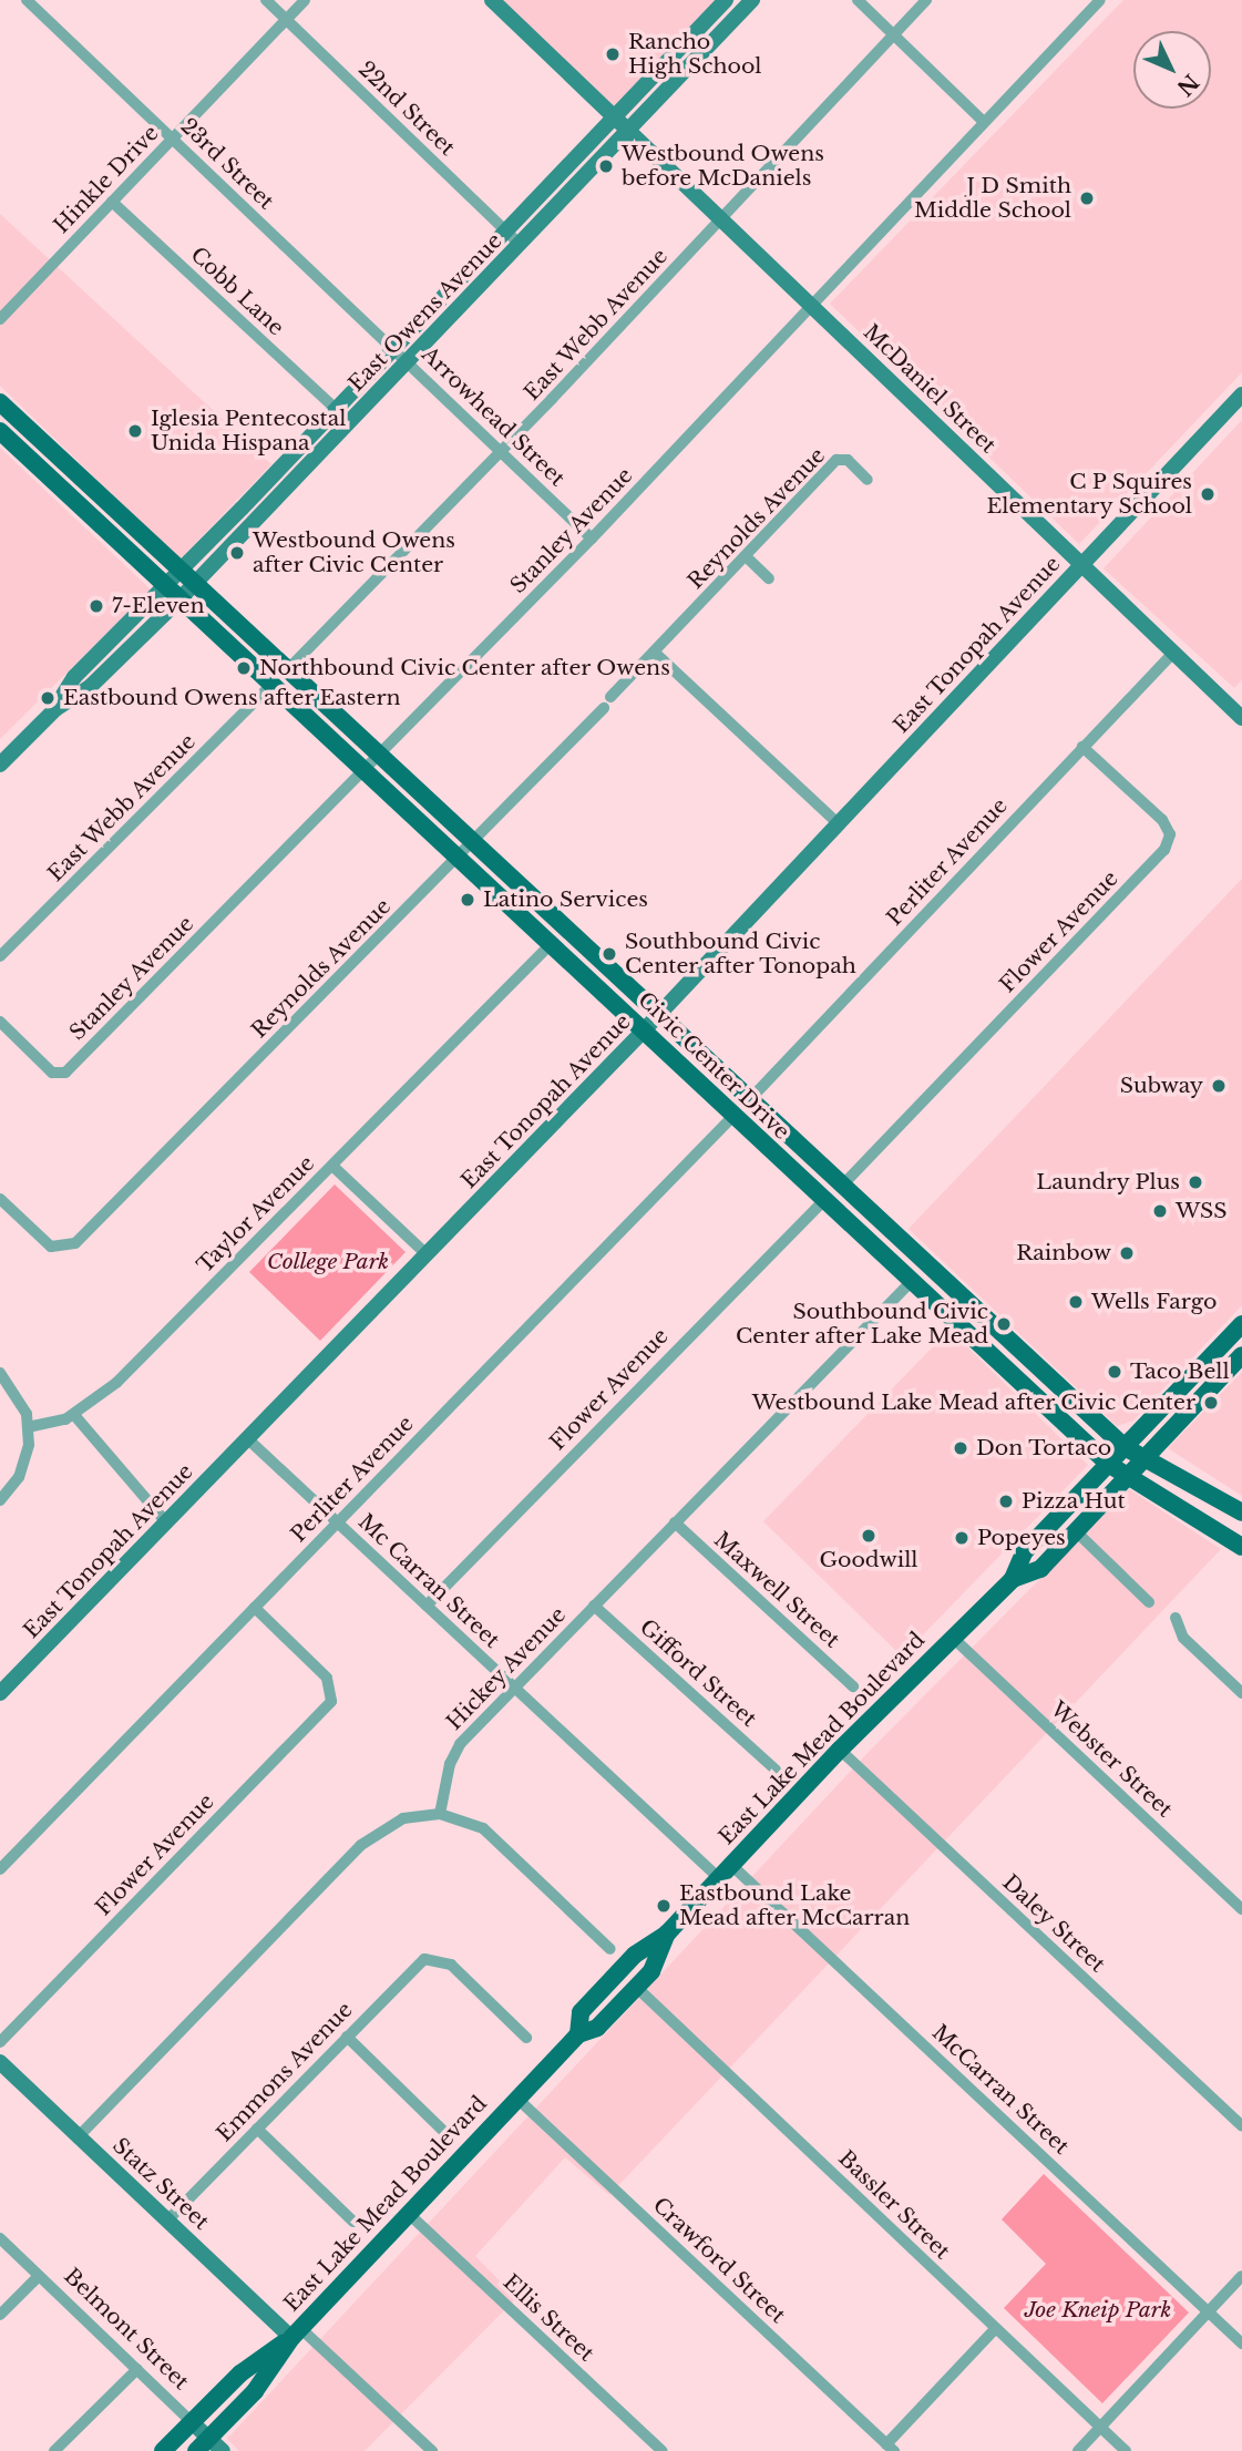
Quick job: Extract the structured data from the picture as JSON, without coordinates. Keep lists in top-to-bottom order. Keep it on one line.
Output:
{"streets":{"main road":["Civic Center Drive","East Lake Mead Boulevard"],"street":["22nd Street","23rd Street","Hinkle Drive","Cobb Lane","East Owens Avenue","East Webb Avenue","McDaniel Street","Arrowhead Street","Reynolds Avenue","Stanley Avenue","East Tonopah Avenue","Perliter Avenue","Flower Avenue","Taylor Avenue","Mc Carran Street","Maxwell Street","Hickey Avenue","Gifford Street","Webster Street","Daley Street","Emmons Avenue","McCarran Street","Statz Street","Bassler Street","Crawford Street","Ellis Street","Belmont Street"]},"crossings":[["22nd Street","Hinkle Drive"],["22nd Street","East Owens Avenue"],["23rd Street","Hinkle Drive"],["23rd Street","East Owens Avenue"],["23rd Street","Arrowhead Street"],["Hinkle Drive","Cobb Lane"],["Cobb Lane","East Owens Avenue"],["East Owens Avenue","McDaniel Street"],["East Owens Avenue","Arrowhead Street"],["East Owens Avenue","Civic Center Drive"],["East Webb Avenue","McDaniel Street"],["East Webb Avenue","Arrowhead Street"],["East Webb Avenue","Civic Center Drive"],["McDaniel Street","Stanley Avenue"],["McDaniel Street","East Tonopah Avenue"],["McDaniel Street","Perliter Avenue"],["Arrowhead Street","Stanley Avenue"],["Reynolds Avenue","Civic Center Drive"],["Stanley Avenue","Civic Center Drive"],["East Tonopah Avenue","Civic Center Drive"],["East Tonopah Avenue","Mc Carran Street"],["Perliter Avenue","Flower Avenue"],["Perliter Avenue","Civic Center Drive"],["Perliter Avenue","Mc Carran Street"],["Flower Avenue","Civic Center Drive"],["Flower Avenue","Mc Carran Street"],["Civic Center Drive","Taylor Avenue"],["Civic Center Drive","Hickey Avenue"],["Civic Center Drive","East Lake Mead Boulevard"],["Mc Carran Street","Hickey Avenue"],["Mc Carran Street","East Lake Mead Boulevard"],["Maxwell Street","Hickey Avenue"],["Hickey Avenue","Gifford Street"],["East Lake Mead Boulevard","Webster Street"],["East Lake Mead Boulevard","Daley Street"],["East Lake Mead Boulevard","McCarran Street"],["East Lake Mead Boulevard","Statz Street"],["East Lake Mead Boulevard","Bassler Street"],["East Lake Mead Boulevard","Crawford Street"],["East Lake Mead Boulevard","Ellis Street"],["East Lake Mead Boulevard","Belmont Street"],["Emmons Avenue","Statz Street"]],"parks":["College Park","Joe Kneip Park"],"places":["Rancho High School","Westbound Owens before McDaniels","J D Smith Middle School","Iglesia Pentecostal Unida Hispana","C P Squires Elementary School","Westbound Owens after Civic Center","7-Eleven","Northbound Civic Center after Owens","Eastbound Owens after Eastern","Latino Services","Southbound Civic Center after Tonopah","Subway","Laundry Plus","WSS","Rainbow","Wells Fargo","Southbound Civic Center after Lake Mead","Taco Bell","Westbound Lake Mead after Civic Center","Don Tortaco","Pizza Hut","Goodwill","Popeyes","Eastbound Lake Mead after McCarran"],"north":"bottom right"}
